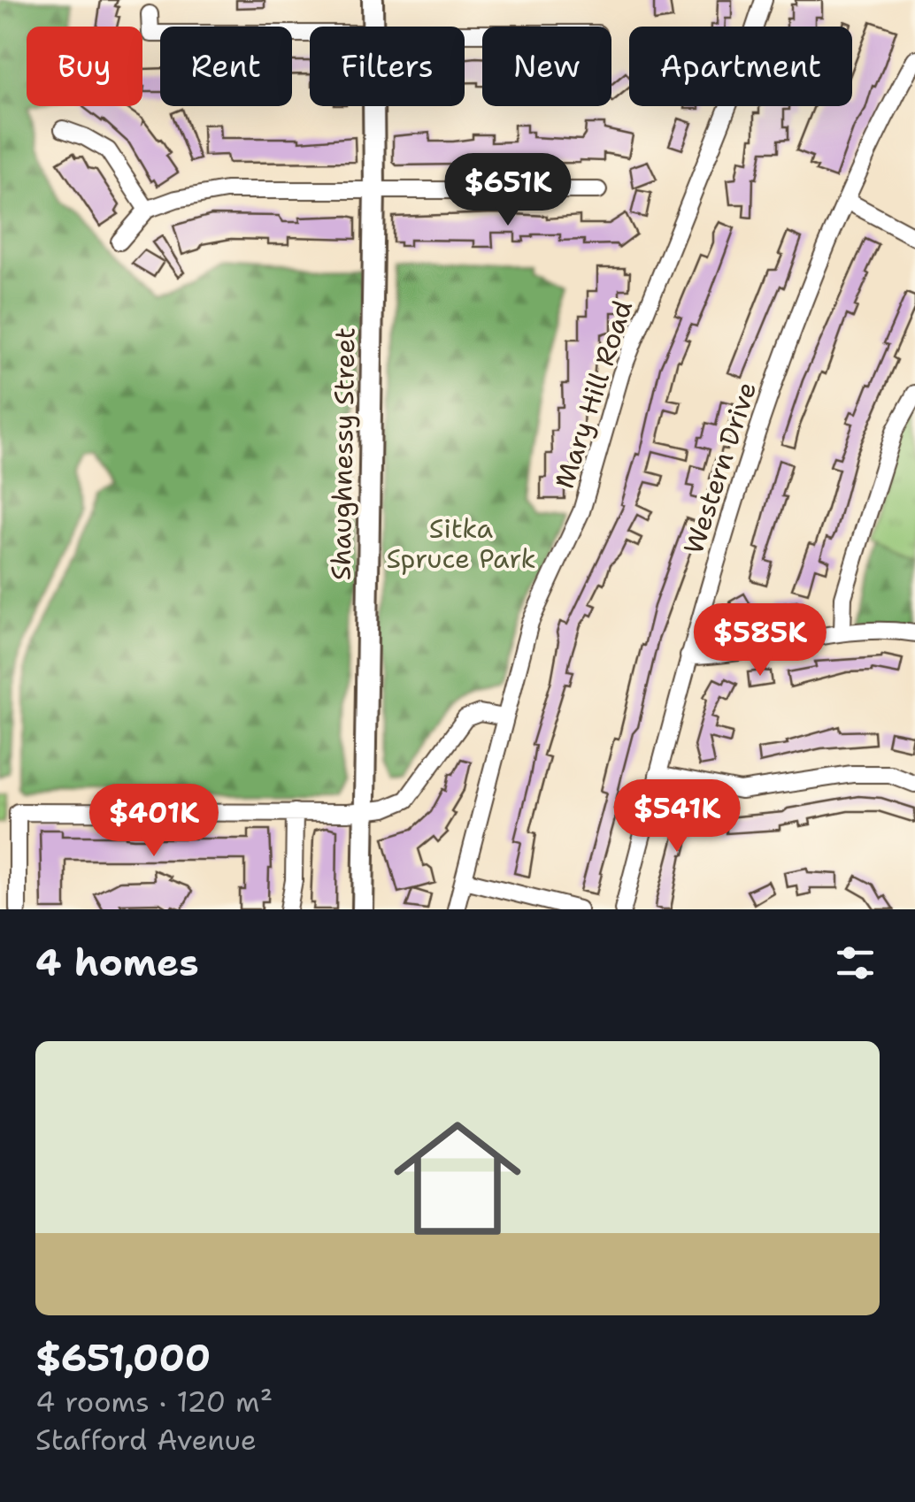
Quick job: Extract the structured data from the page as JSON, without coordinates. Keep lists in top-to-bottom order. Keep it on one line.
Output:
{"streets":{"main road":["Shaughnessy Street"],"street":["Mary Hill Road","Western Drive"]},"parks":["Sitka Spruce Park"],"page":{"chip":["Buy","Rent","Filters","New","Apartment"],"price":["$651K","$585K","$541K","$401K"],"heading":"4 homes","list":[{"name":"$651,000","note":"4 rooms · 120 m² · Stafford Avenue"}]}}
